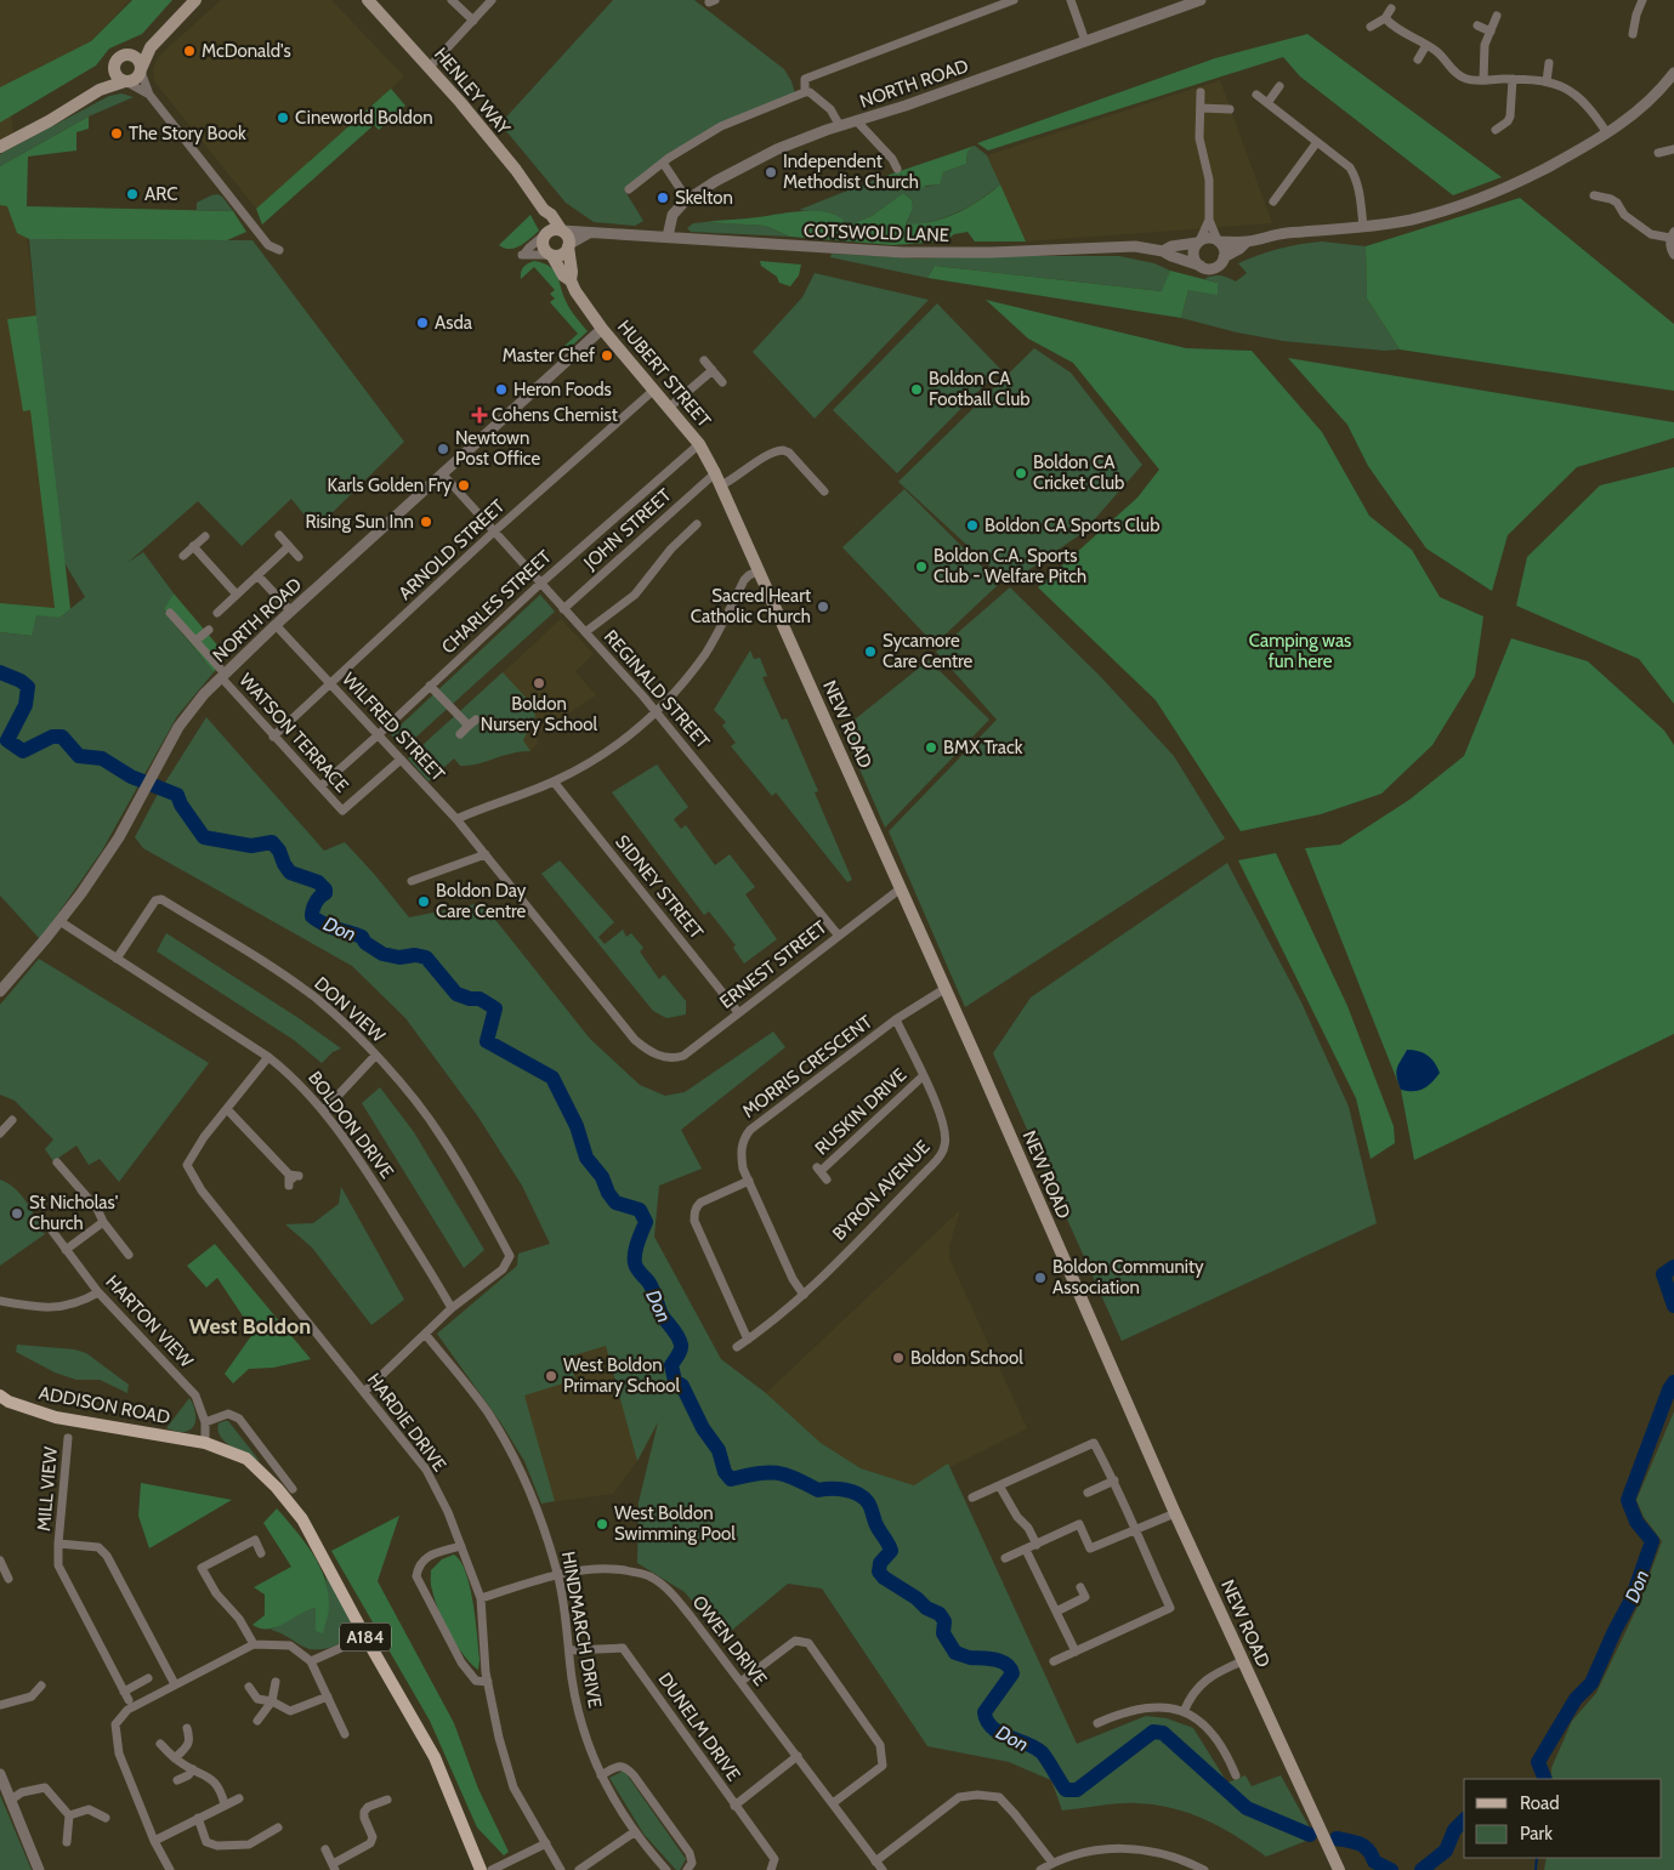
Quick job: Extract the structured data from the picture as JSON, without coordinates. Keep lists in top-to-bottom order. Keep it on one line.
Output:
{"streets":{"main road":["HENLEY WAY","HUBERT STREET","NEW ROAD","ADDISON ROAD","A184"],"street":["NORTH ROAD","COTSWOLD LANE","JOHN STREET","ARNOLD STREET","CHARLES STREET","REGINALD STREET","WILFRED STREET","WATSON TERRACE","SIDNEY STREET","ERNEST STREET","DON VIEW","MORRIS CRESCENT","RUSKIN DRIVE","BOLDON DRIVE","BYRON AVENUE","HARTON VIEW","HARDIE DRIVE","MILL VIEW","HINDMARCH DRIVE","OWEN DRIVE","DUNELM DRIVE"]},"crossings":[["NORTH ROAD","COTSWOLD LANE"],["NORTH ROAD","HUBERT STREET"],["NORTH ROAD","REGINALD STREET"],["NORTH ROAD","WILFRED STREET"],["NORTH ROAD","WATSON TERRACE"],["NORTH ROAD","BOLDON DRIVE"],["HENLEY WAY","COTSWOLD LANE"],["HENLEY WAY","HUBERT STREET"],["COTSWOLD LANE","HUBERT STREET"],["HUBERT STREET","JOHN STREET"],["HUBERT STREET","ARNOLD STREET"],["HUBERT STREET","CHARLES STREET"],["HUBERT STREET","NEW ROAD"],["JOHN STREET","REGINALD STREET"],["ARNOLD STREET","REGINALD STREET"],["ARNOLD STREET","WILFRED STREET"],["ARNOLD STREET","WATSON TERRACE"],["CHARLES STREET","REGINALD STREET"],["CHARLES STREET","WILFRED STREET"],["CHARLES STREET","WATSON TERRACE"],["REGINALD STREET","ERNEST STREET"],["NEW ROAD","ERNEST STREET"],["NEW ROAD","MORRIS CRESCENT"],["WILFRED STREET","WATSON TERRACE"],["WILFRED STREET","ERNEST STREET"],["SIDNEY STREET","ERNEST STREET"],["DON VIEW","BOLDON DRIVE"],["MORRIS CRESCENT","BYRON AVENUE"],["RUSKIN DRIVE","BYRON AVENUE"],["HARTON VIEW","ADDISON ROAD"],["HARTON VIEW","A184"],["ADDISON ROAD","A184"],["HARDIE DRIVE","OWEN DRIVE"],["HINDMARCH DRIVE","OWEN DRIVE"],["HINDMARCH DRIVE","DUNELM DRIVE"]],"districts":["West Boldon"],"water":["Don"],"parks":["Camping was fun here"],"places":{"other":["McDonald's","Cineworld Boldon","The Story Book","Independent Methodist Church","ARC","Skelton","Asda","Master Chef","Heron Foods","Boldon CA Football Club","Newtown Post Office","Boldon CA Cricket Club","Karls Golden Fry","Rising Sun Inn","Boldon CA Sports Club","Boldon C.A. Sports Club - Welfare Pitch","Sacred Heart Catholic Church","Sycamore Care Centre","Boldon Nursery School","BMX Track","Boldon Day Care Centre","St Nicholas' Church","Boldon Community Association","Boldon School","West Boldon Primary School","West Boldon Swimming Pool"],"health":["Cohens Chemist"]},"legend":["Road","Park"]}
